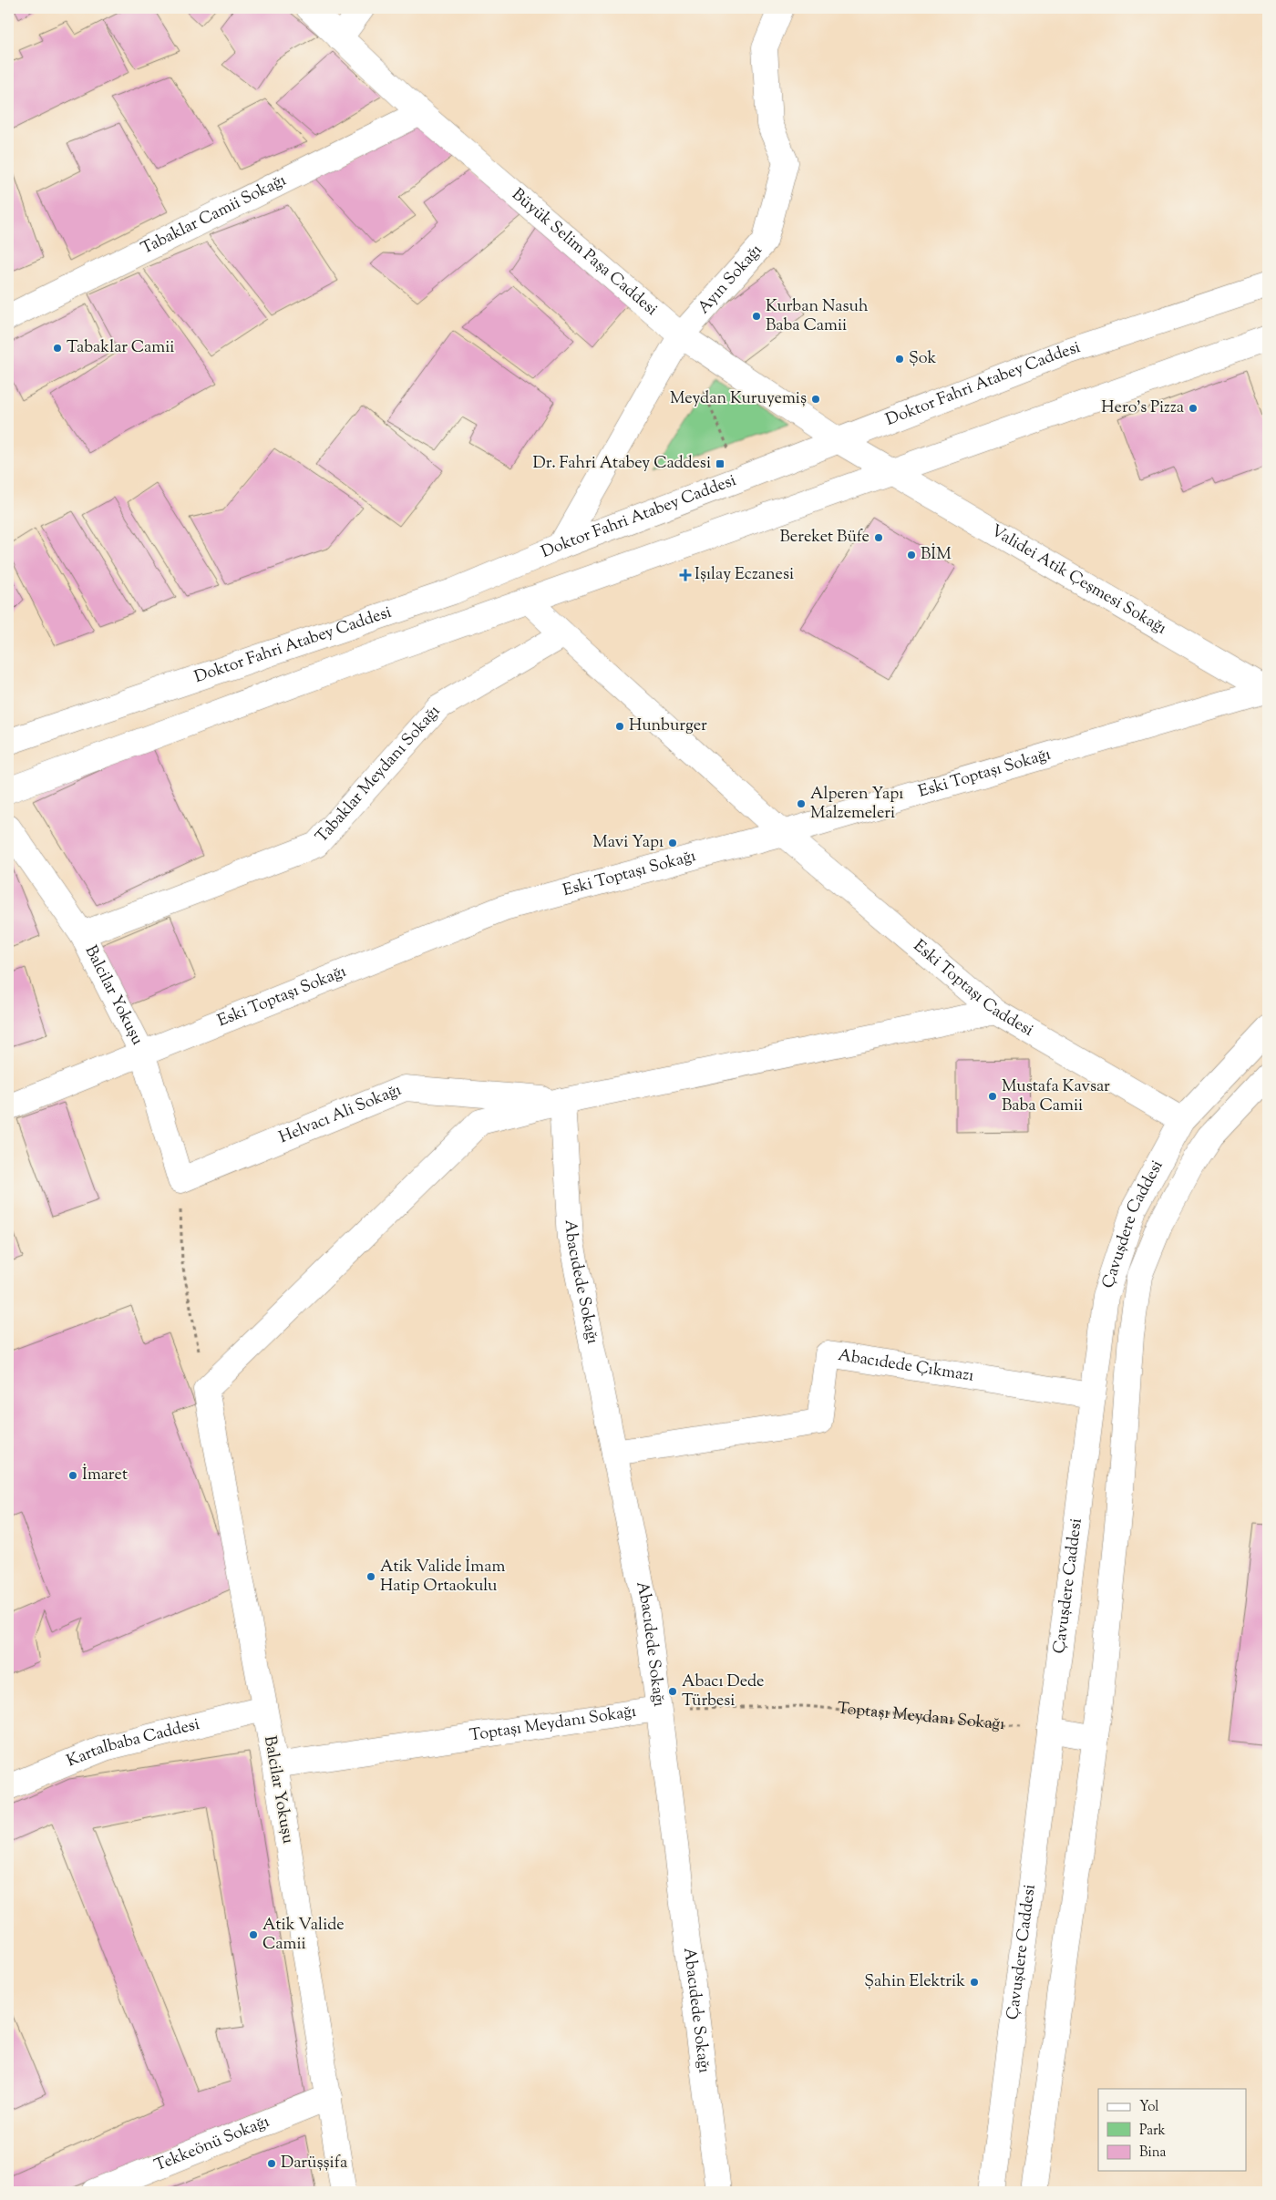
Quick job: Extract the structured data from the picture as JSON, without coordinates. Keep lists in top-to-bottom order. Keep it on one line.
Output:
{"streets":{"street":["Tabaklar Camii Sokağı","Büyük Selim Paşa Caddesi","Ayın Sokağı","Doktor Fahri Atabey Caddesi","Validei Atik Çeşmesi Sokağı","Eski Toptaşı Sokağı","Tabaklar Meydanı Sokağı","Eski Toptaşı Caddesi","Balcilar Yokuşu","Helvacı Ali Sokağı","Çavuşdere Caddesi","Abacıdede Sokağı","Abacıdede Çıkmazı","Toptaşı Meydanı Sokağı","Kartalbaba Caddesi","Tekkeönü Sokağı"]},"crossings":[["Tabaklar Camii Sokağı","Büyük Selim Paşa Caddesi"],["Büyük Selim Paşa Caddesi","Ayın Sokağı"],["Büyük Selim Paşa Caddesi","Doktor Fahri Atabey Caddesi"],["Validei Atik Çeşmesi Sokağı","Eski Toptaşı Sokağı"],["Eski Toptaşı Sokağı","Eski Toptaşı Caddesi"],["Eski Toptaşı Sokağı","Balcilar Yokuşu"],["Tabaklar Meydanı Sokağı","Balcilar Yokuşu"],["Eski Toptaşı Caddesi","Çavuşdere Caddesi"],["Balcilar Yokuşu","Helvacı Ali Sokağı"],["Balcilar Yokuşu","Toptaşı Meydanı Sokağı"],["Balcilar Yokuşu","Kartalbaba Caddesi"],["Balcilar Yokuşu","Tekkeönü Sokağı"],["Helvacı Ali Sokağı","Abacıdede Sokağı"],["Çavuşdere Caddesi","Abacıdede Çıkmazı"],["Çavuşdere Caddesi","Toptaşı Meydanı Sokağı"],["Abacıdede Sokağı","Abacıdede Çıkmazı"],["Abacıdede Sokağı","Toptaşı Meydanı Sokağı"]],"places":{"other":["Kurban Nasuh Baba Camii","Tabaklar Camii","Şok","Meydan Kuruyemiş","Hero's Pizza","Bereket Büfe","BİM","Hunburger","Alperen Yapı Malzemeleri","Mavi Yapı","Mustafa Kavsar Baba Camii","İmaret","Atik Valide İmam Hatip Ortaokulu","Abacı Dede Türbesi","Atik Valide Camii","Şahin Elektrik","Darüşşifa"],"transit":["Dr. Fahri Atabey Caddesi"],"health":["Işılay Eczanesi"]},"legend":["Yol","Park","Bina"]}
